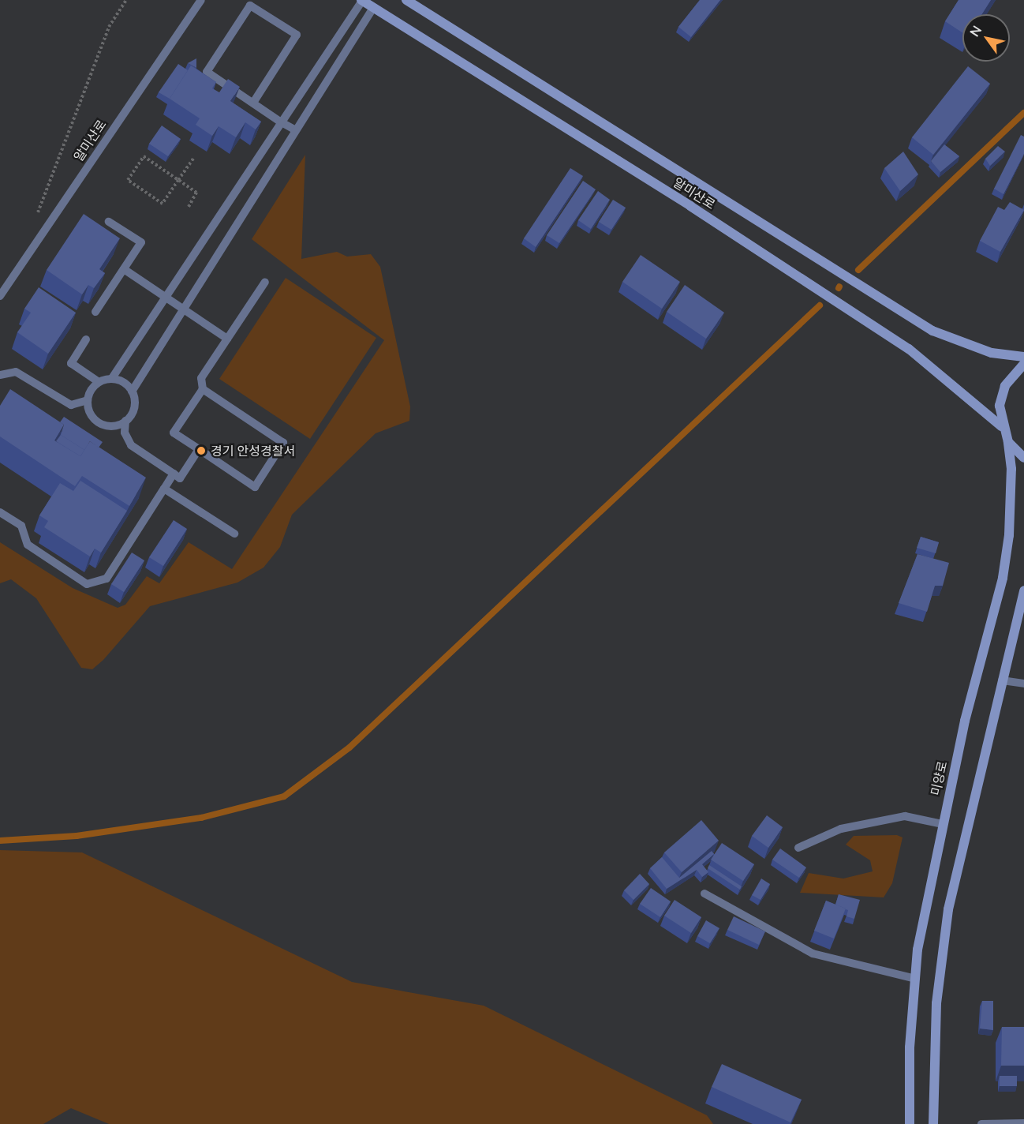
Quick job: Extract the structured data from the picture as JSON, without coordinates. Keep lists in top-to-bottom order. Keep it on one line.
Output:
{"streets":{"main road":["알미산로","미양로"]},"places":["경기 안성경찰서"],"north":"top left"}
